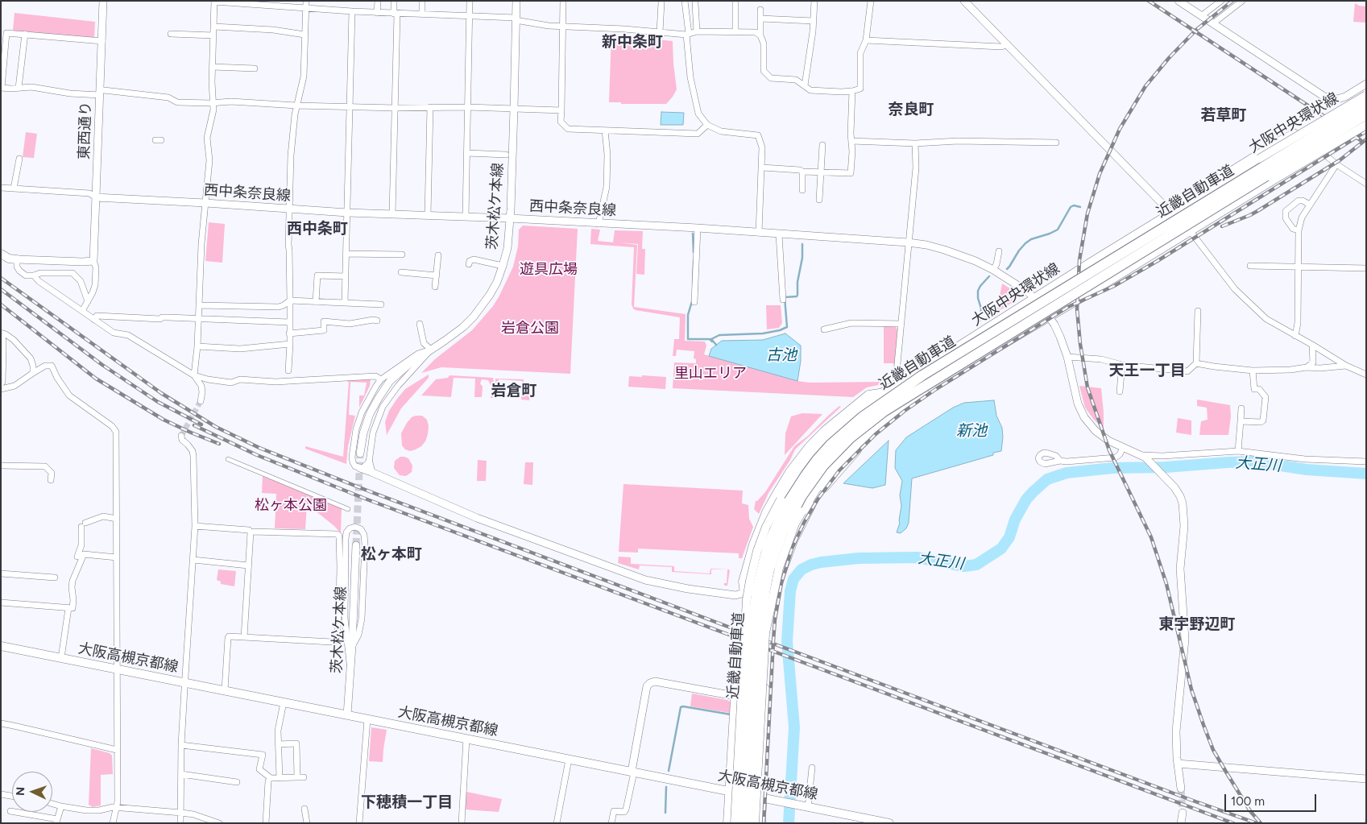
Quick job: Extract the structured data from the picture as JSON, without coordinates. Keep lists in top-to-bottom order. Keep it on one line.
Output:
{"streets":{"highway":["近畿自動車道"],"main road":["大阪中央環状線","大阪高槻京都線"],"street":["東西通り","西中条奈良線","茨木松ケ本線"]},"crossings":[["大阪中央環状線","西中条奈良線"],["東西通り","西中条奈良線"],["西中条奈良線","茨木松ケ本線"],["茨木松ケ本線","大阪高槻京都線"]],"districts":["新中条町","奈良町","若草町","西中条町","天王一丁目","岩倉町","松ヶ本町","東宇野辺町","下穂積一丁目"],"water":["古池","新池","大正川"],"parks":["遊具広場","岩倉公園","里山エリア","松ヶ本公園"],"scale_bar":"100 m","north":"left"}
